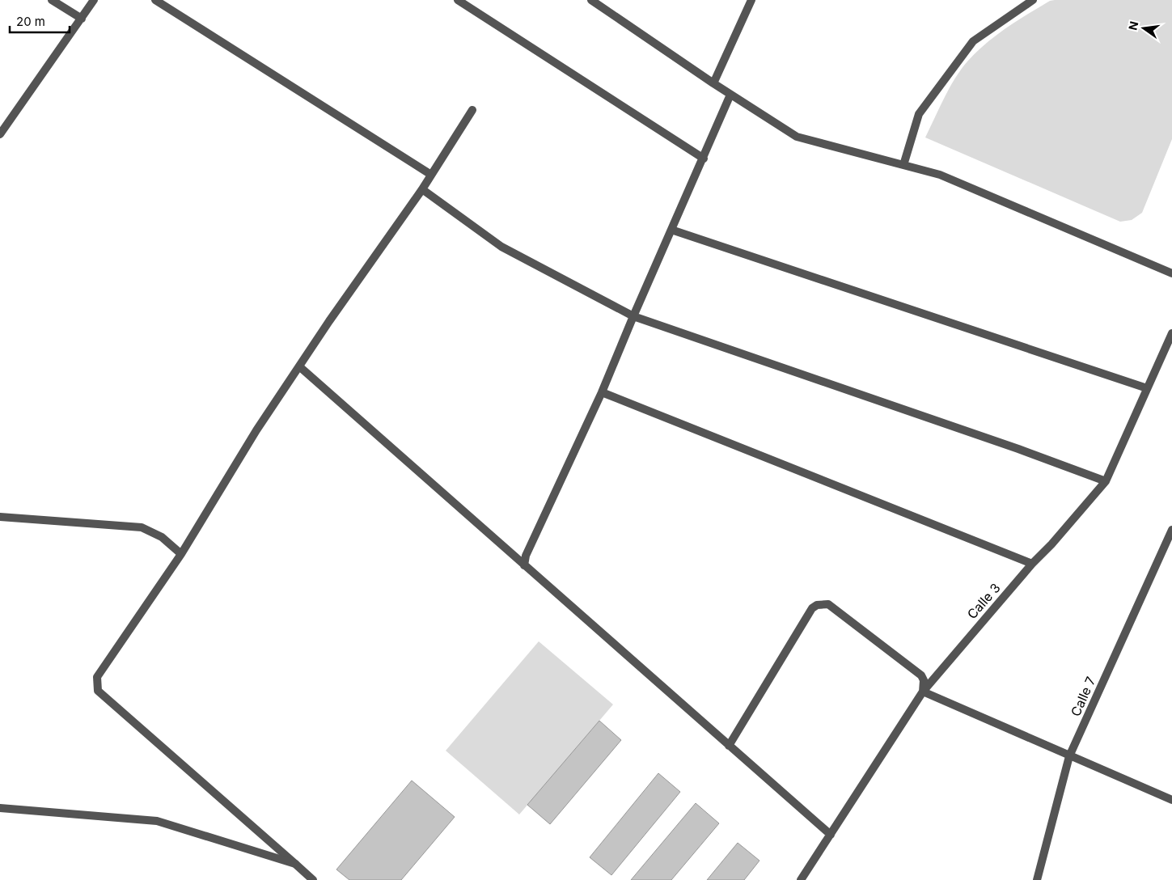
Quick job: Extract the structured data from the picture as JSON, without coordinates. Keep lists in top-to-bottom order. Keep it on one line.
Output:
{"streets":{"street":["Calle 3","Calle 7"]},"scale_bar":"20 m","north":"left"}
